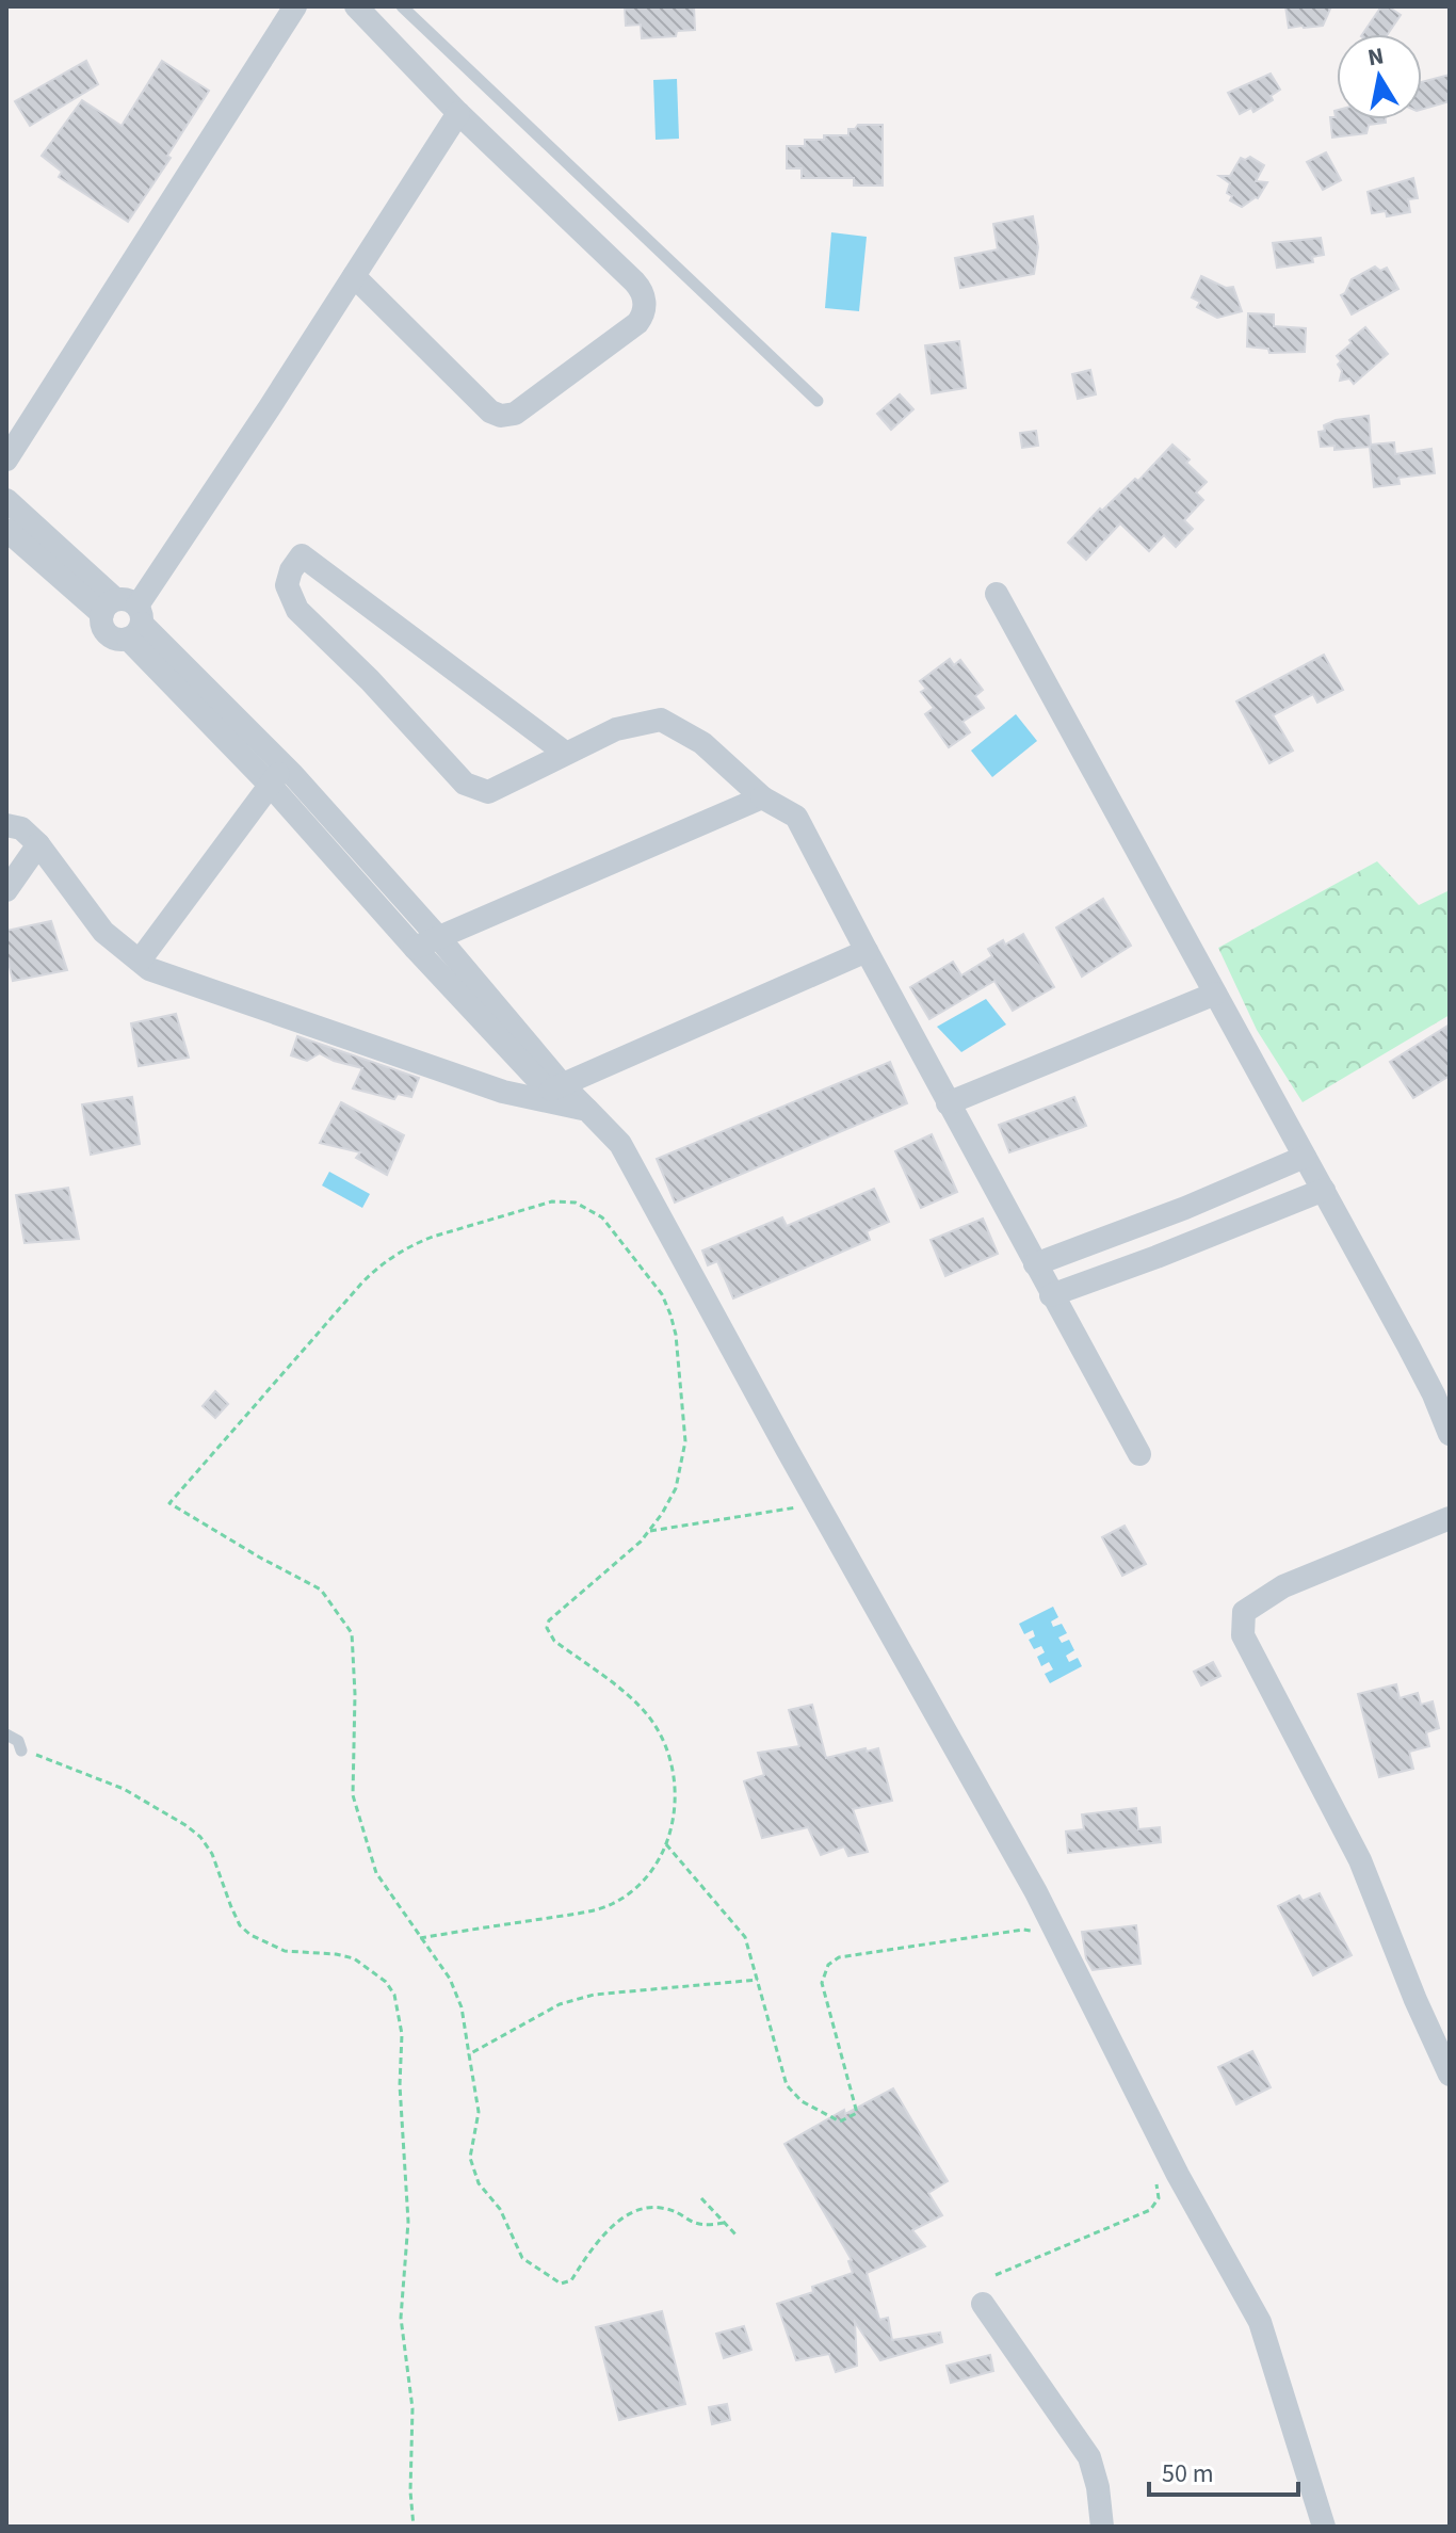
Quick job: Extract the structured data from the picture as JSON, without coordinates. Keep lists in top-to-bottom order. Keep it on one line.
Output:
{"scale_bar":"50 m","north":"top"}
